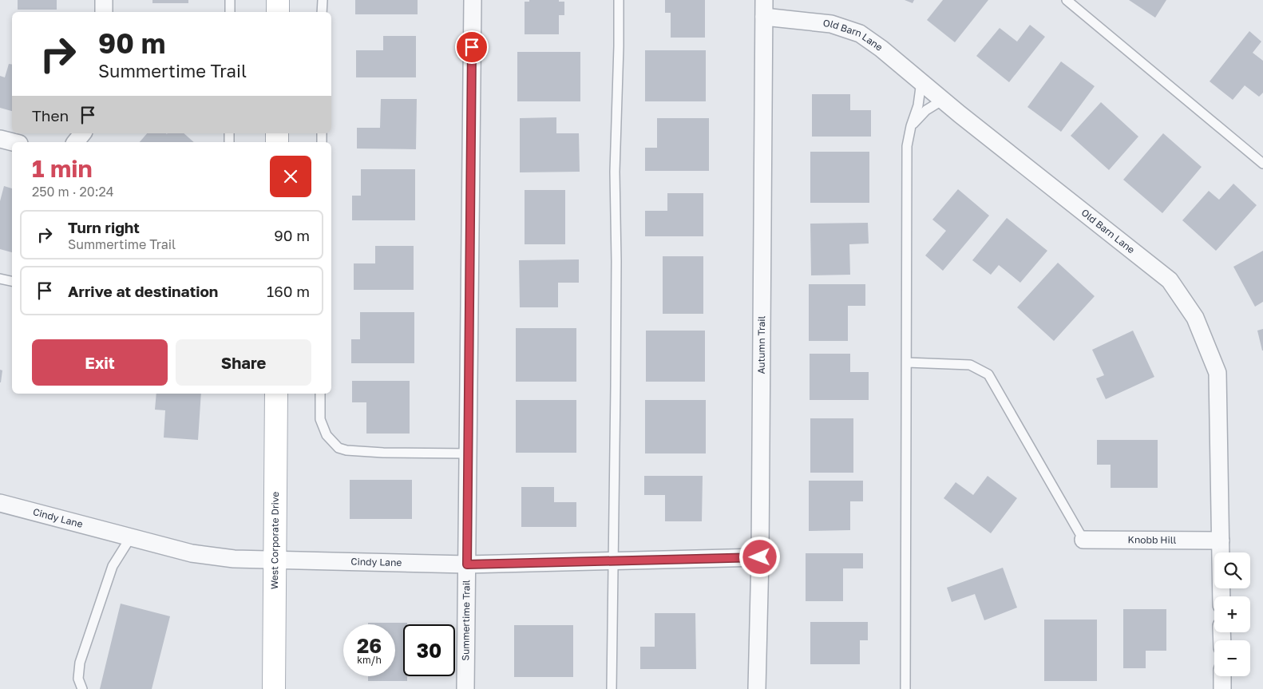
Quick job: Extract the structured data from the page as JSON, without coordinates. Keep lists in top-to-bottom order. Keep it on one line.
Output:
{"streets":{"street":["Old Barn Lane","Autumn Trail","Cindy Lane","West Corporate Drive","Knobb Hill","Summertime Trail"]},"crossings":[["Old Barn Lane","Autumn Trail"],["Old Barn Lane","Knobb Hill"],["Autumn Trail","Cindy Lane"],["Cindy Lane","West Corporate Drive"],["Cindy Lane","Summertime Trail"]],"page":{"turn":["90 m","Summertime Trail"],"then":"Then","heading":["1 min","250 m · 20:24"],"list":[{"name":"Turn right","note":"Summertime Trail","value":"90 m"},{"name":"Arrive at destination","value":"160 m"}],"buttons":["Exit","Share"],"map_buttons":["+","−"],"speed":"26 km/h","limit":"30"}}
